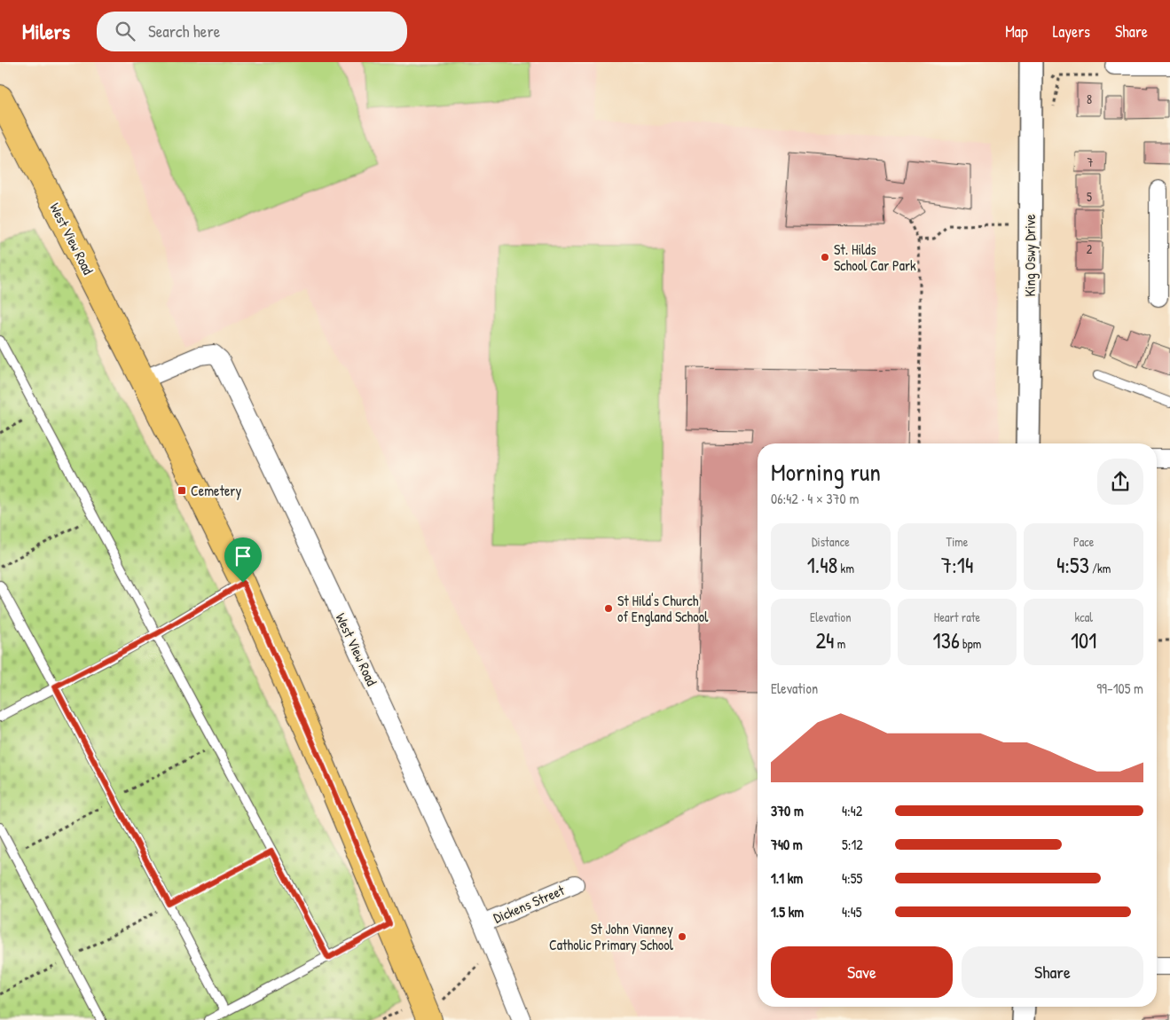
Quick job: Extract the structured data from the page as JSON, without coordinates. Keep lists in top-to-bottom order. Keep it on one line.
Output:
{"streets":{"main road":["West View Road"],"street":["King Oswy Drive","Dickens Street"]},"crossings":[["West View Road","Dickens Street"]],"places":{"other":["St. Hilds School Car Park","St Hild's Church of England School","St John Vianney Catholic Primary School"],"transit":["Cemetery"]},"house_numbers":["8","7","5","2"],"page":{"header":"Milers","search":"Search here","nav":["Map","Layers","Share"],"heading":["Morning run","06:42 · 4 × 370 m"],"stats":[["Distance","1.48 km"],["Time","7:14"],["Pace","4:53 /km"],["Elevation","24 m"],["Heart rate","136 bpm"],["kcal","101"]],"chart":["Elevation","99–105 m"],"list":[{"name":"370 m","note":"4:42"},{"name":"740 m","note":"5:12"},{"name":"1.1 km","note":"4:55"},{"name":"1.5 km","note":"4:45"}],"buttons":["Save","Share"]}}
